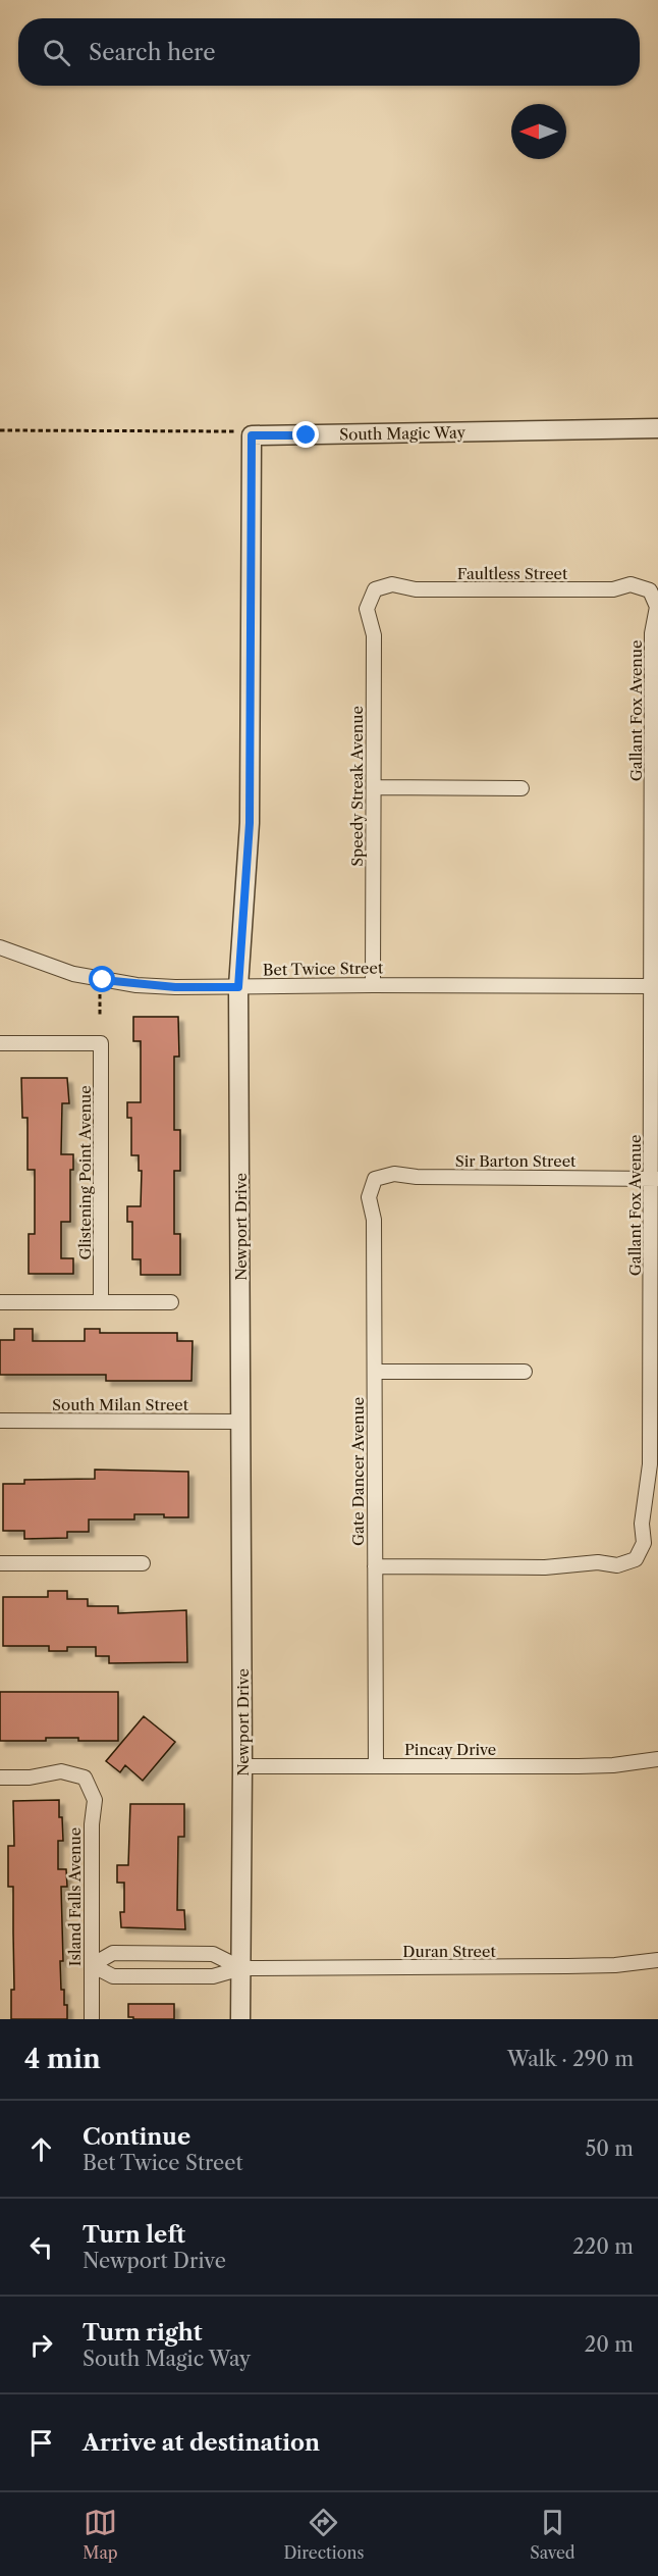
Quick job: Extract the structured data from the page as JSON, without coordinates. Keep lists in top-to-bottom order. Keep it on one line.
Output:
{"streets":{"street":["South Magic Way","Faultless Street","Gallant Fox Avenue","Speedy Streak Avenue","Bet Twice Street","Sir Barton Street","Glistening Point Avenue","Newport Drive","South Milan Street","Gate Dancer Avenue","Pincay Drive","Island Falls Avenue","Duran Street"]},"crossings":[["South Magic Way","Newport Drive"],["Faultless Street","Gallant Fox Avenue"],["Faultless Street","Speedy Streak Avenue"],["Gallant Fox Avenue","Bet Twice Street"],["Gallant Fox Avenue","Sir Barton Street"],["Gallant Fox Avenue","Gate Dancer Avenue"],["Speedy Streak Avenue","Bet Twice Street"],["Bet Twice Street","Newport Drive"],["Sir Barton Street","Gate Dancer Avenue"],["Newport Drive","South Milan Street"],["Newport Drive","Pincay Drive"],["Newport Drive","Duran Street"],["Gate Dancer Avenue","Pincay Drive"]],"north":"left","page":{"search":"Search here","heading":["4 min","Walk · 290 m"],"list":[["Continue","Bet Twice Street","50 m"],["Turn left","Newport Drive","220 m"],["Turn right","South Magic Way","20 m"],"Arrive at destination"],"nav":["Map","Directions","Saved"]}}
